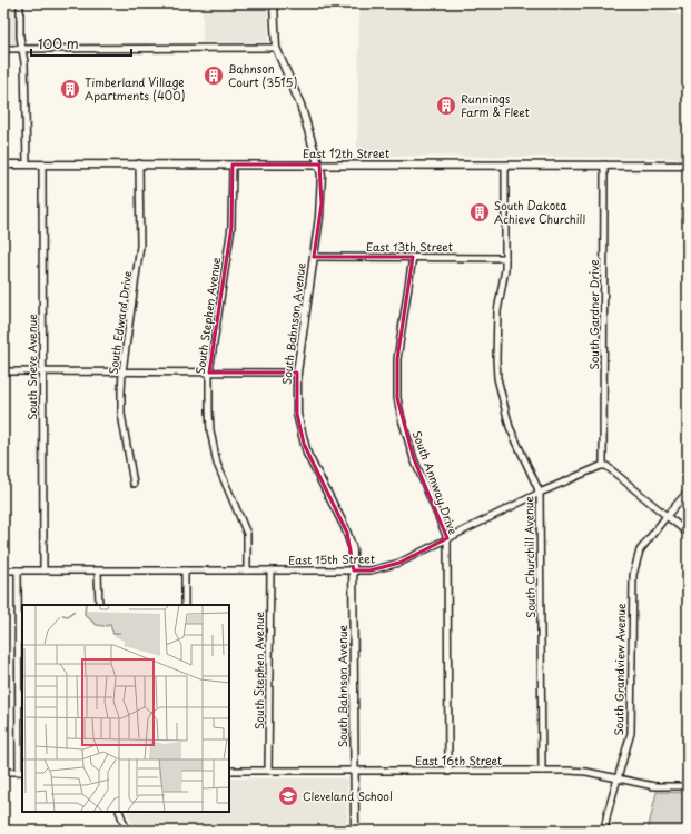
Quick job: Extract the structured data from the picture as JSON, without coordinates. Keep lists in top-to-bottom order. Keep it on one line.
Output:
{"streets":{"street":["East 12th Street","East 13th Street","South Gardner Drive","South Stephen Avenue","South Edward Drive","South Bahnson Avenue","South Sneve Avenue","South Annway Drive","South Churchill Avenue","East 15th Street","South Grandview Avenue","East 16th Street"]},"crossings":[["East 12th Street","South Gardner Drive"],["East 12th Street","South Stephen Avenue"],["East 12th Street","South Edward Drive"],["East 12th Street","South Bahnson Avenue"],["East 12th Street","South Sneve Avenue"],["East 12th Street","South Churchill Avenue"],["East 13th Street","South Bahnson Avenue"],["East 13th Street","South Annway Drive"],["East 13th Street","South Churchill Avenue"],["South Gardner Drive","East 15th Street"],["South Stephen Avenue","East 15th Street"],["South Stephen Avenue","East 16th Street"],["South Bahnson Avenue","East 15th Street"],["South Bahnson Avenue","East 16th Street"],["South Sneve Avenue","East 15th Street"],["South Annway Drive","East 15th Street"],["South Annway Drive","East 16th Street"],["South Churchill Avenue","East 15th Street"],["South Churchill Avenue","East 16th Street"],["South Grandview Avenue","East 16th Street"]],"places":{"building":["Bahnson Court (3515)","Timberland Village Apartments (400)","Runnings Farm & Fleet","South Dakota Achieve Churchill"],"school or university":["Cleveland School"]},"scale_bar":"100 m"}
